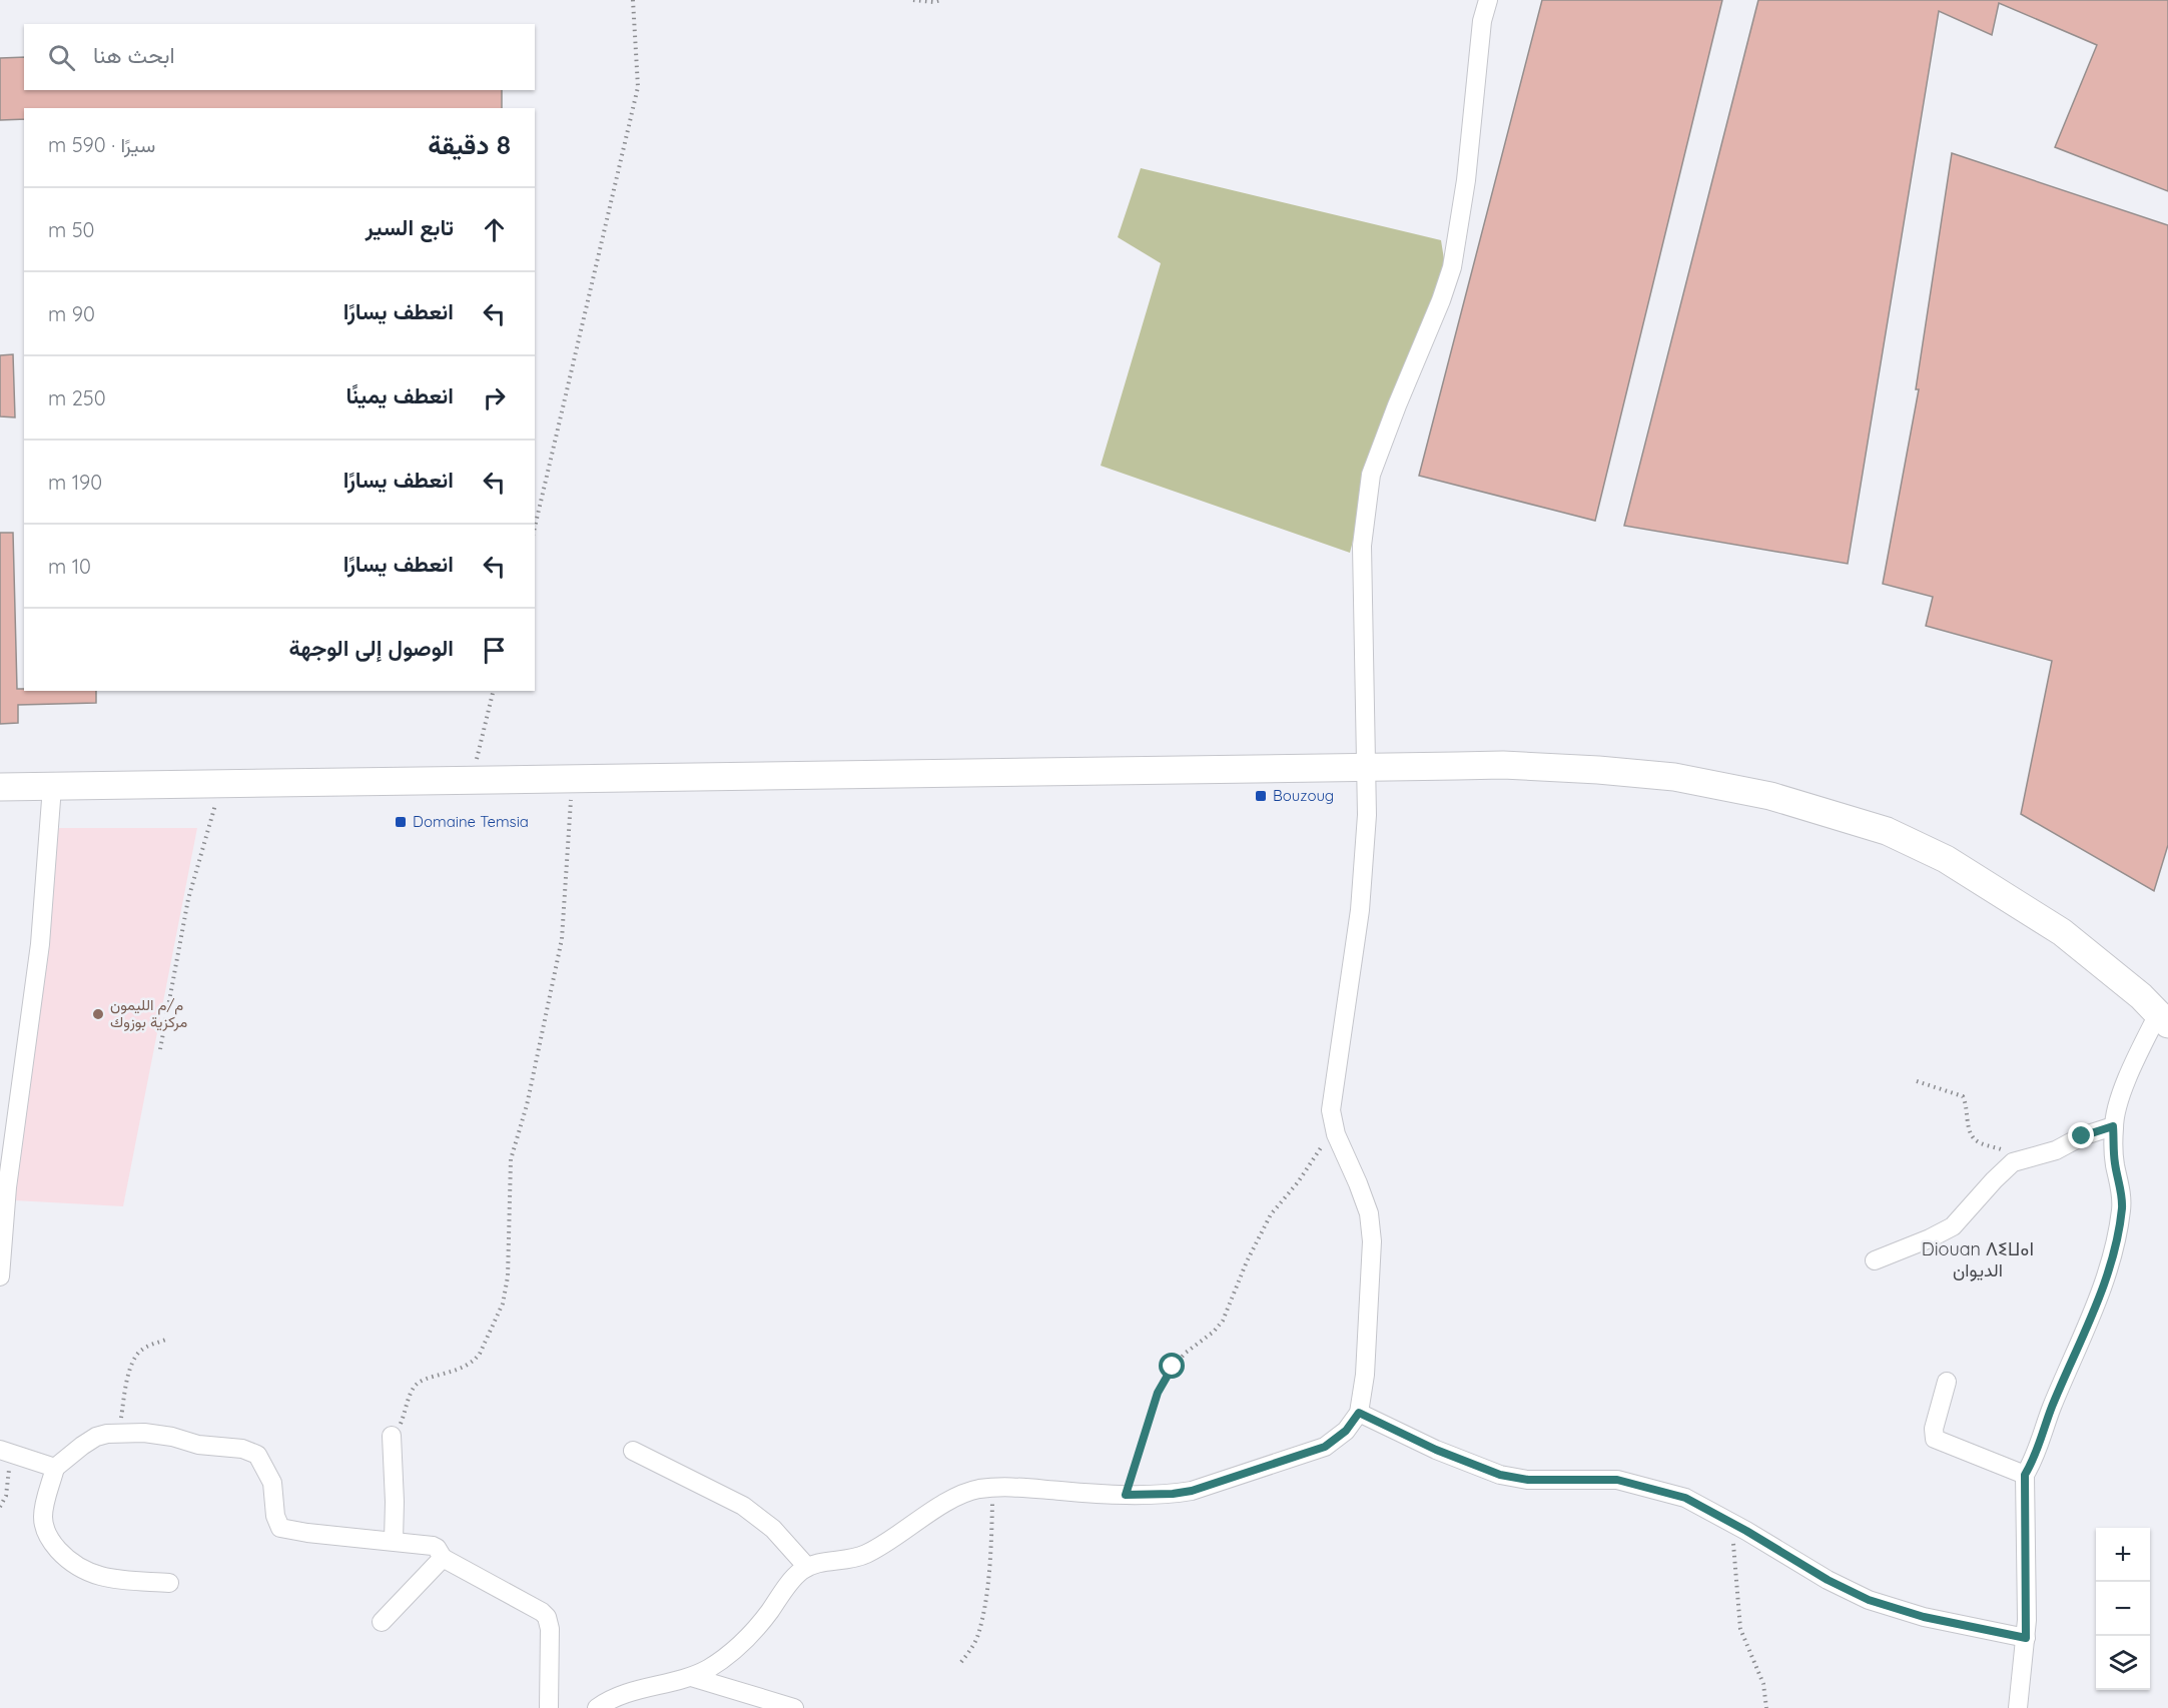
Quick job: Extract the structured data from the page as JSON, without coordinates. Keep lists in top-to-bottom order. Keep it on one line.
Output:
{"districts":["Diouan ⴷⵉⵡⴰⵏ الديوان"],"places":{"transit":["Bouzoug","Domaine Temsia"],"other":["م/م الليمون مركزية بوزوك"]},"page":{"search":"ابحث هنا","heading":["8 دقيقة","سيرًا · 590 m"],"list":[["تابع السير","50 m"],["انعطف يسارًا","90 m"],["انعطف يمينًا","250 m"],["انعطف يسارًا","190 m"],["انعطف يسارًا","10 m"],"الوصول إلى الوجهة"],"map_buttons":["+","−"]}}
